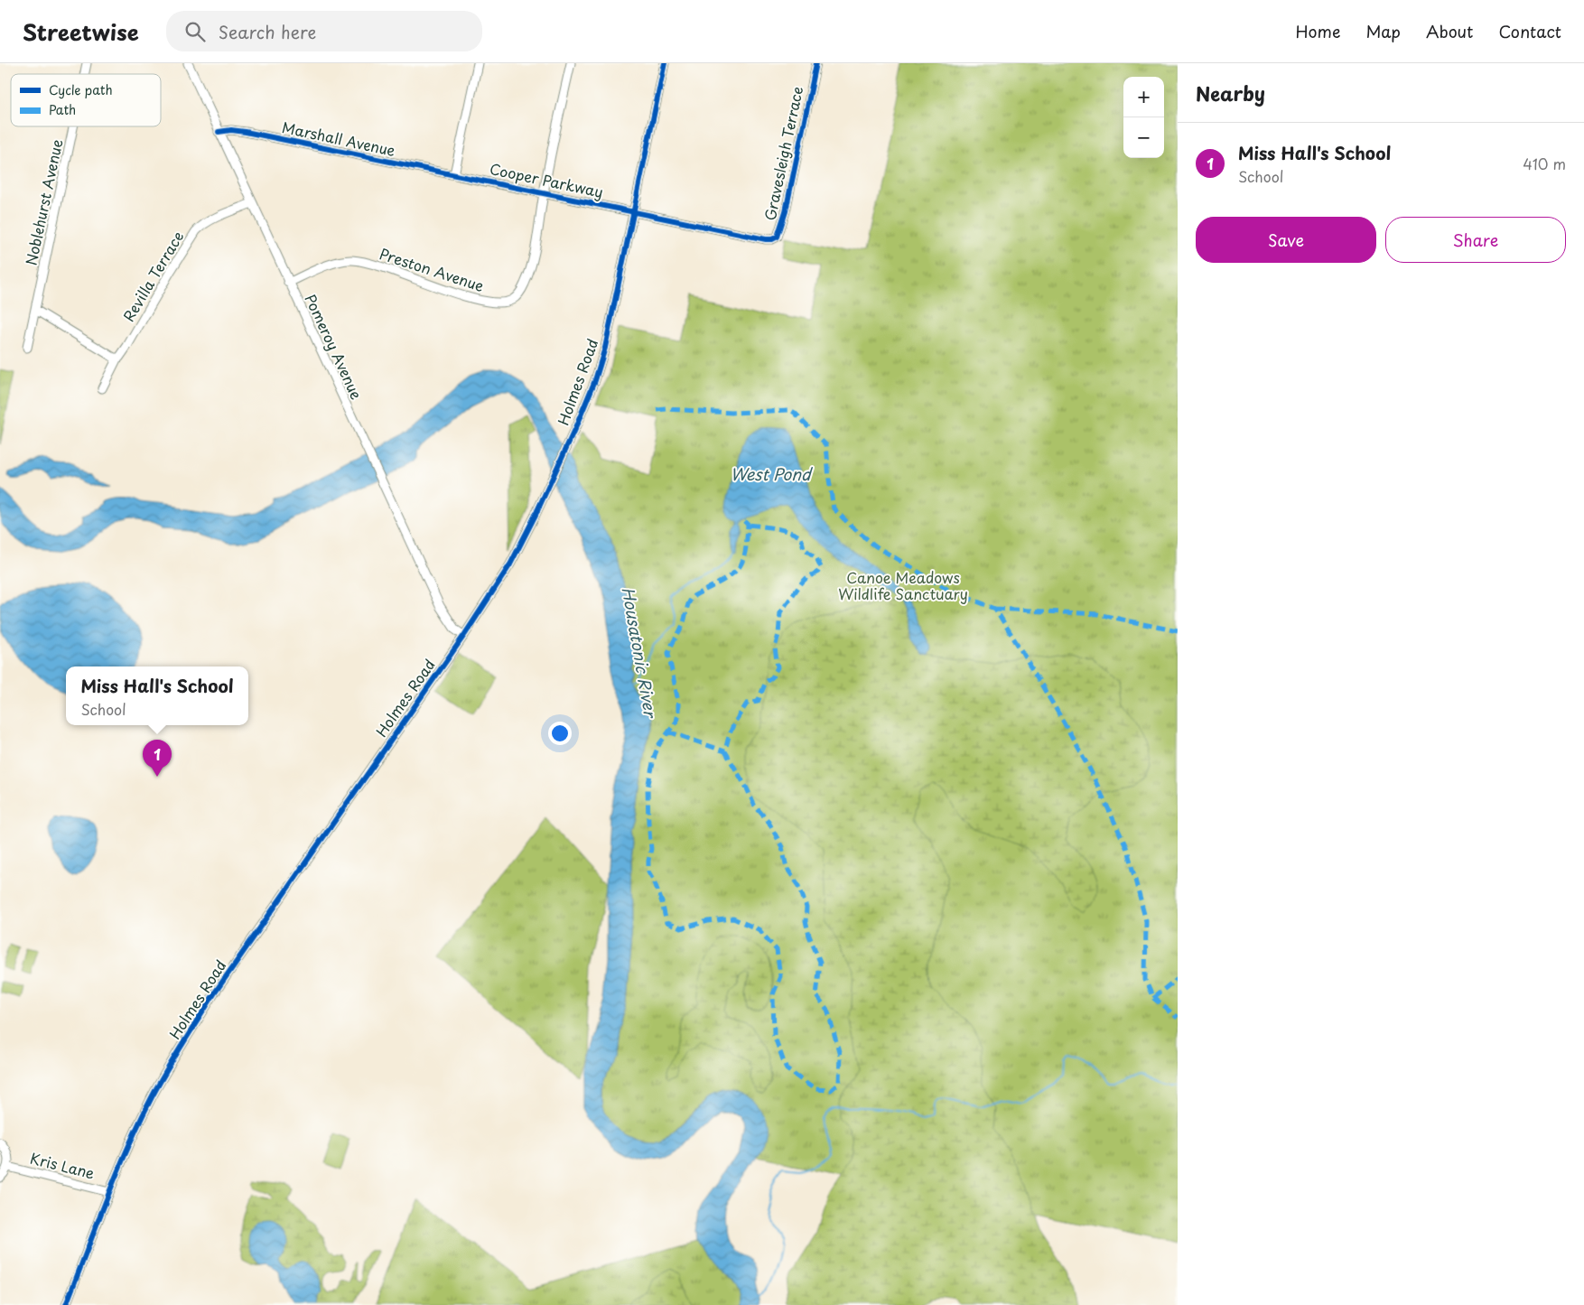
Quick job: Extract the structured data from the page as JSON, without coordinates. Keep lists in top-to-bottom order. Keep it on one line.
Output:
{"streets":{"street":["Marshall Avenue","Gravesleigh Terrace","Cooper Parkway","Noblehurst Avenue","Preston Avenue","Revilla Terrace","Pomeroy Avenue","Holmes Road","Kris Lane"]},"crossings":[["Marshall Avenue","Cooper Parkway"],["Marshall Avenue","Pomeroy Avenue"],["Gravesleigh Terrace","Cooper Parkway"],["Gravesleigh Terrace","Holmes Road"],["Cooper Parkway","Preston Avenue"],["Cooper Parkway","Holmes Road"],["Preston Avenue","Pomeroy Avenue"],["Revilla Terrace","Pomeroy Avenue"],["Pomeroy Avenue","Holmes Road"],["Holmes Road","Kris Lane"]],"water":["West Pond","Housatonic River"],"parks":["Canoe Meadows Wildlife Sanctuary"],"legend":["Cycle path","Path"],"page":{"header":"Streetwise","search":"Search here","nav":["Home","Map","About","Contact"],"heading":"Nearby","map_buttons":["+","−"],"list":[{"mark":"1","name":"Miss Hall's School","note":"School","value":"410 m"}],"buttons":["Save","Share"],"popup":["Miss Hall's School","School"],"pins":"1"}}
